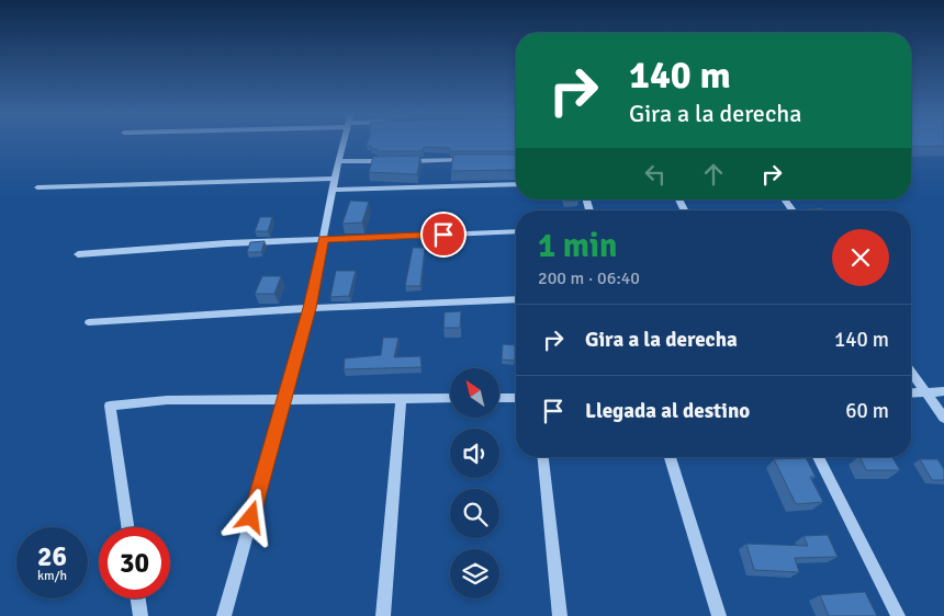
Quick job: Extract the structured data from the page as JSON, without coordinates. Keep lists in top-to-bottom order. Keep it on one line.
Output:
{"north":"top left","page":{"turn":["140 m","Gira a la derecha"],"heading":["1 min","200 m · 06:40"],"list":[{"name":"Gira a la derecha","value":"140 m"},{"name":"Llegada al destino","value":"60 m"}],"speed":"26 km/h","limit":"30"}}
